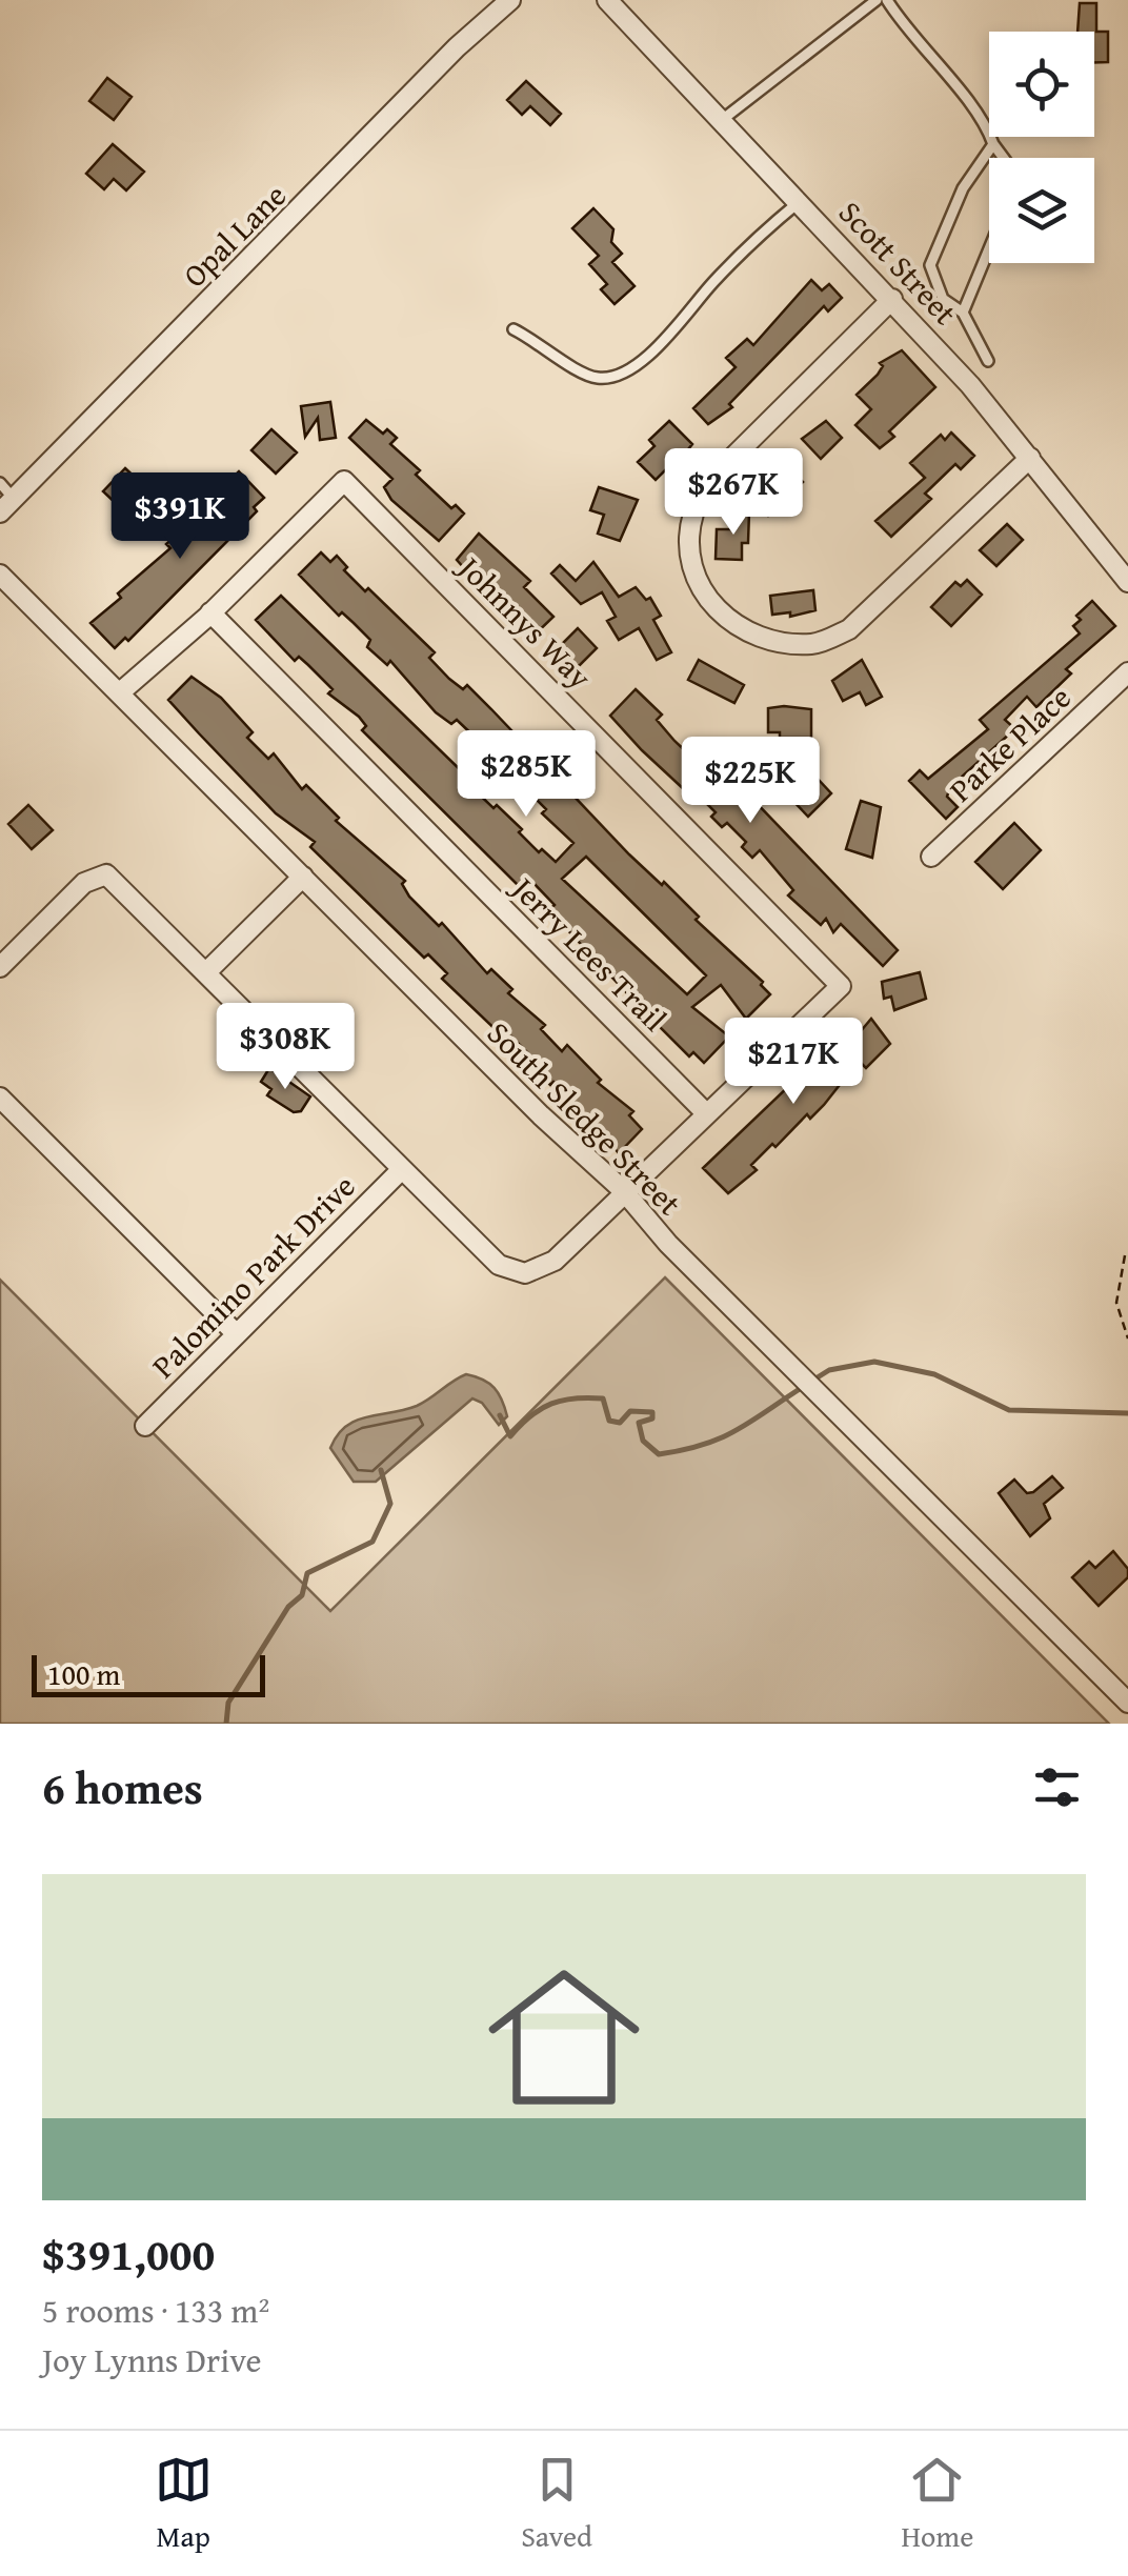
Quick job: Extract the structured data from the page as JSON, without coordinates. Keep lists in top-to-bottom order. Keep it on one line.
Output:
{"streets":{"street":["Opal Lane","Scott Street","Johnnys Way","Parke Place","Jerry Lees Trail","South Sledge Street","Palomino Park Drive"]},"crossings":[["Johnnys Way","Jerry Lees Trail"]],"scale_bar":"100 m","page":{"price":["$267K","$391K","$285K","$225K","$308K","$217K"],"scale":"100 m","heading":"6 homes","list":[{"name":"$391,000","note":"5 rooms · 133 m² · Joy Lynns Drive"}],"tabs":["Map","Saved","Home"]}}
